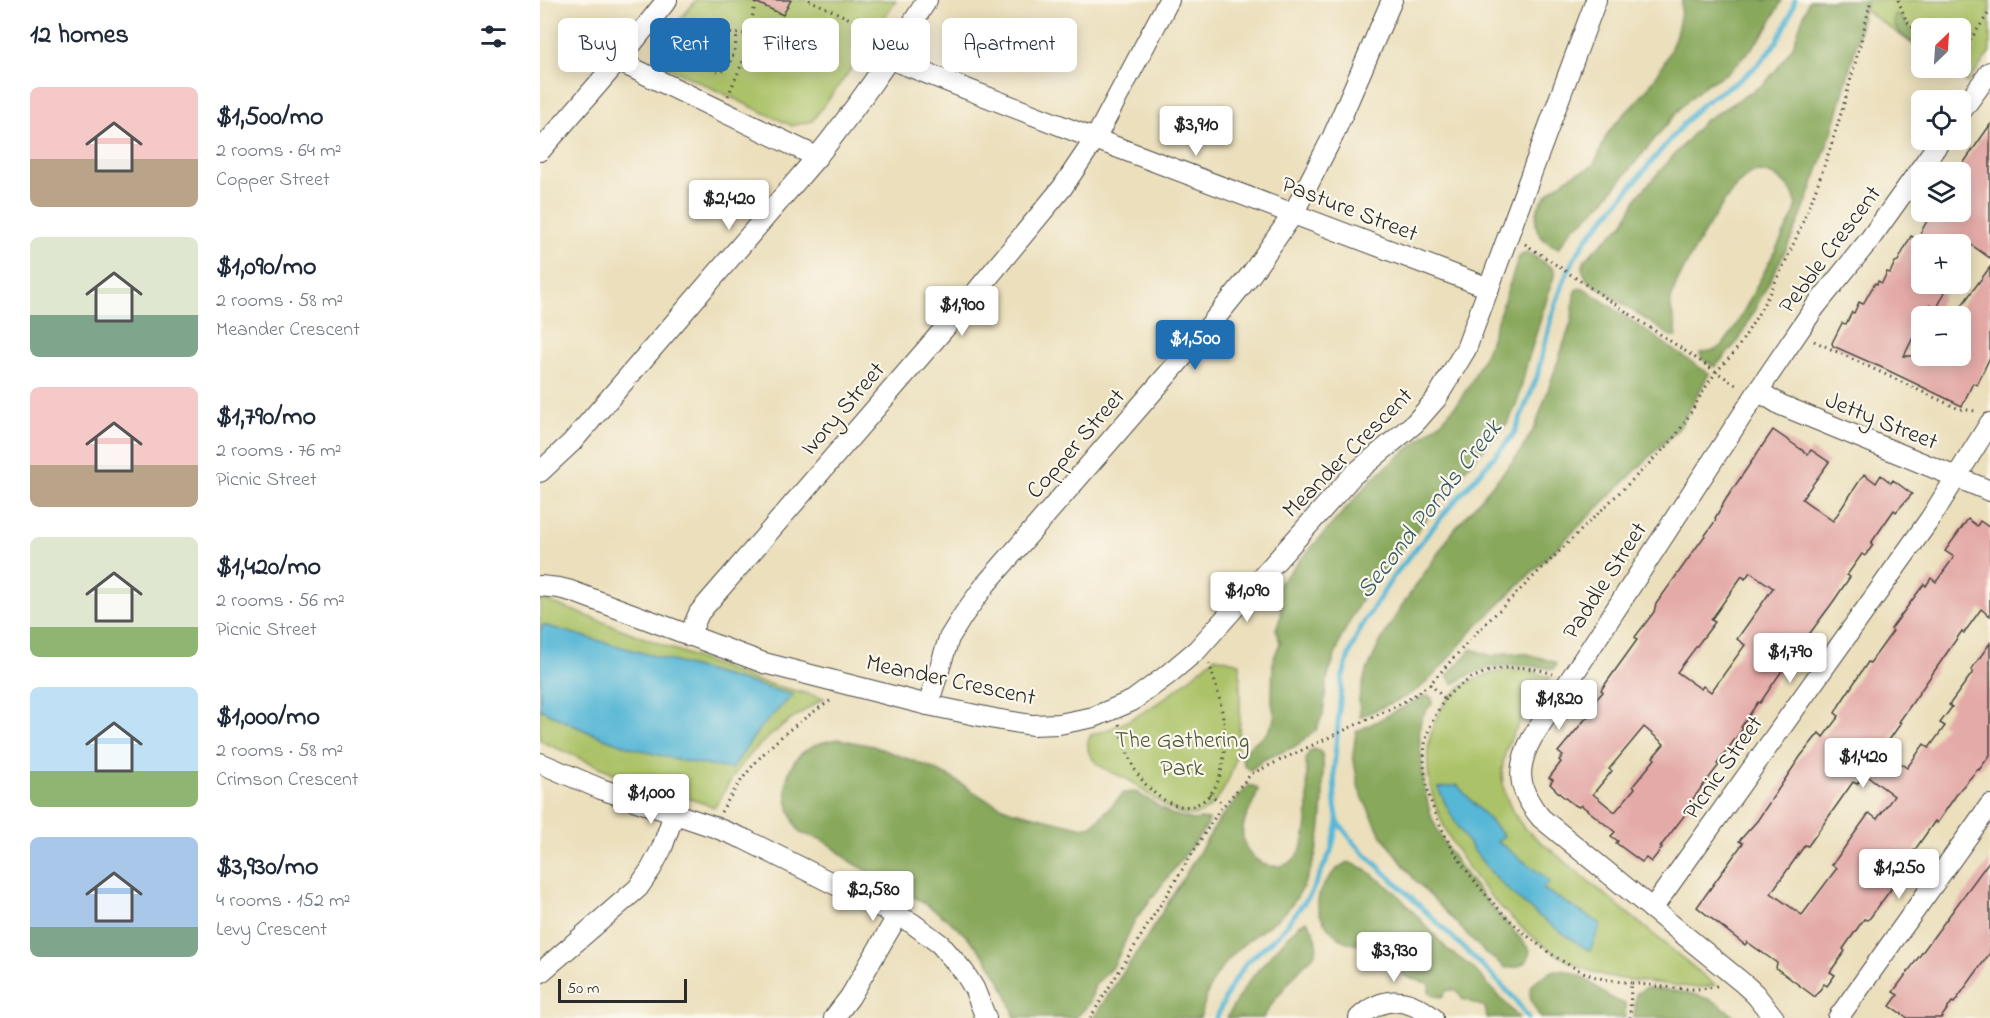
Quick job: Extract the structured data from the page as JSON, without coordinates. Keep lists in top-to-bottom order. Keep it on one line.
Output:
{"streets":{"street":["Pasture Street","Pebble Crescent","Ivory Street","Jetty Street","Copper Street","Meander Crescent","Paddle Street","Picnic Street"]},"crossings":[["Pasture Street","Ivory Street"],["Pasture Street","Copper Street"],["Pasture Street","Meander Crescent"],["Pebble Crescent","Jetty Street"],["Pebble Crescent","Paddle Street"],["Ivory Street","Meander Crescent"],["Jetty Street","Paddle Street"],["Jetty Street","Picnic Street"],["Copper Street","Meander Crescent"],["Paddle Street","Picnic Street"]],"water":["Second Ponds Creek"],"parks":["The Gathering Park"],"scale_bar":"50 m","north":"top right","page":{"heading":"12 homes","map_buttons":["+","−"],"chip":["Buy","Rent","Filters","New","Apartment"],"list":[{"name":"$1,500/mo","note":"2 rooms · 64 m² · Copper Street"},{"name":"$1,090/mo","note":"2 rooms · 58 m² · Meander Crescent"},{"name":"$1,790/mo","note":"2 rooms · 76 m² · Picnic Street"},{"name":"$1,420/mo","note":"2 rooms · 56 m² · Picnic Street"},{"name":"$1,000/mo","note":"2 rooms · 58 m² · Crimson Crescent"},{"name":"$3,930/mo","note":"4 rooms · 152 m² · Levy Crescent"}],"price":["$3,910","$2,420","$1,900","$1,500","$1,090","$1,790","$1,820","$1,420","$1,000","$1,250","$2,580","$3,930"],"scale":"50 m"}}
